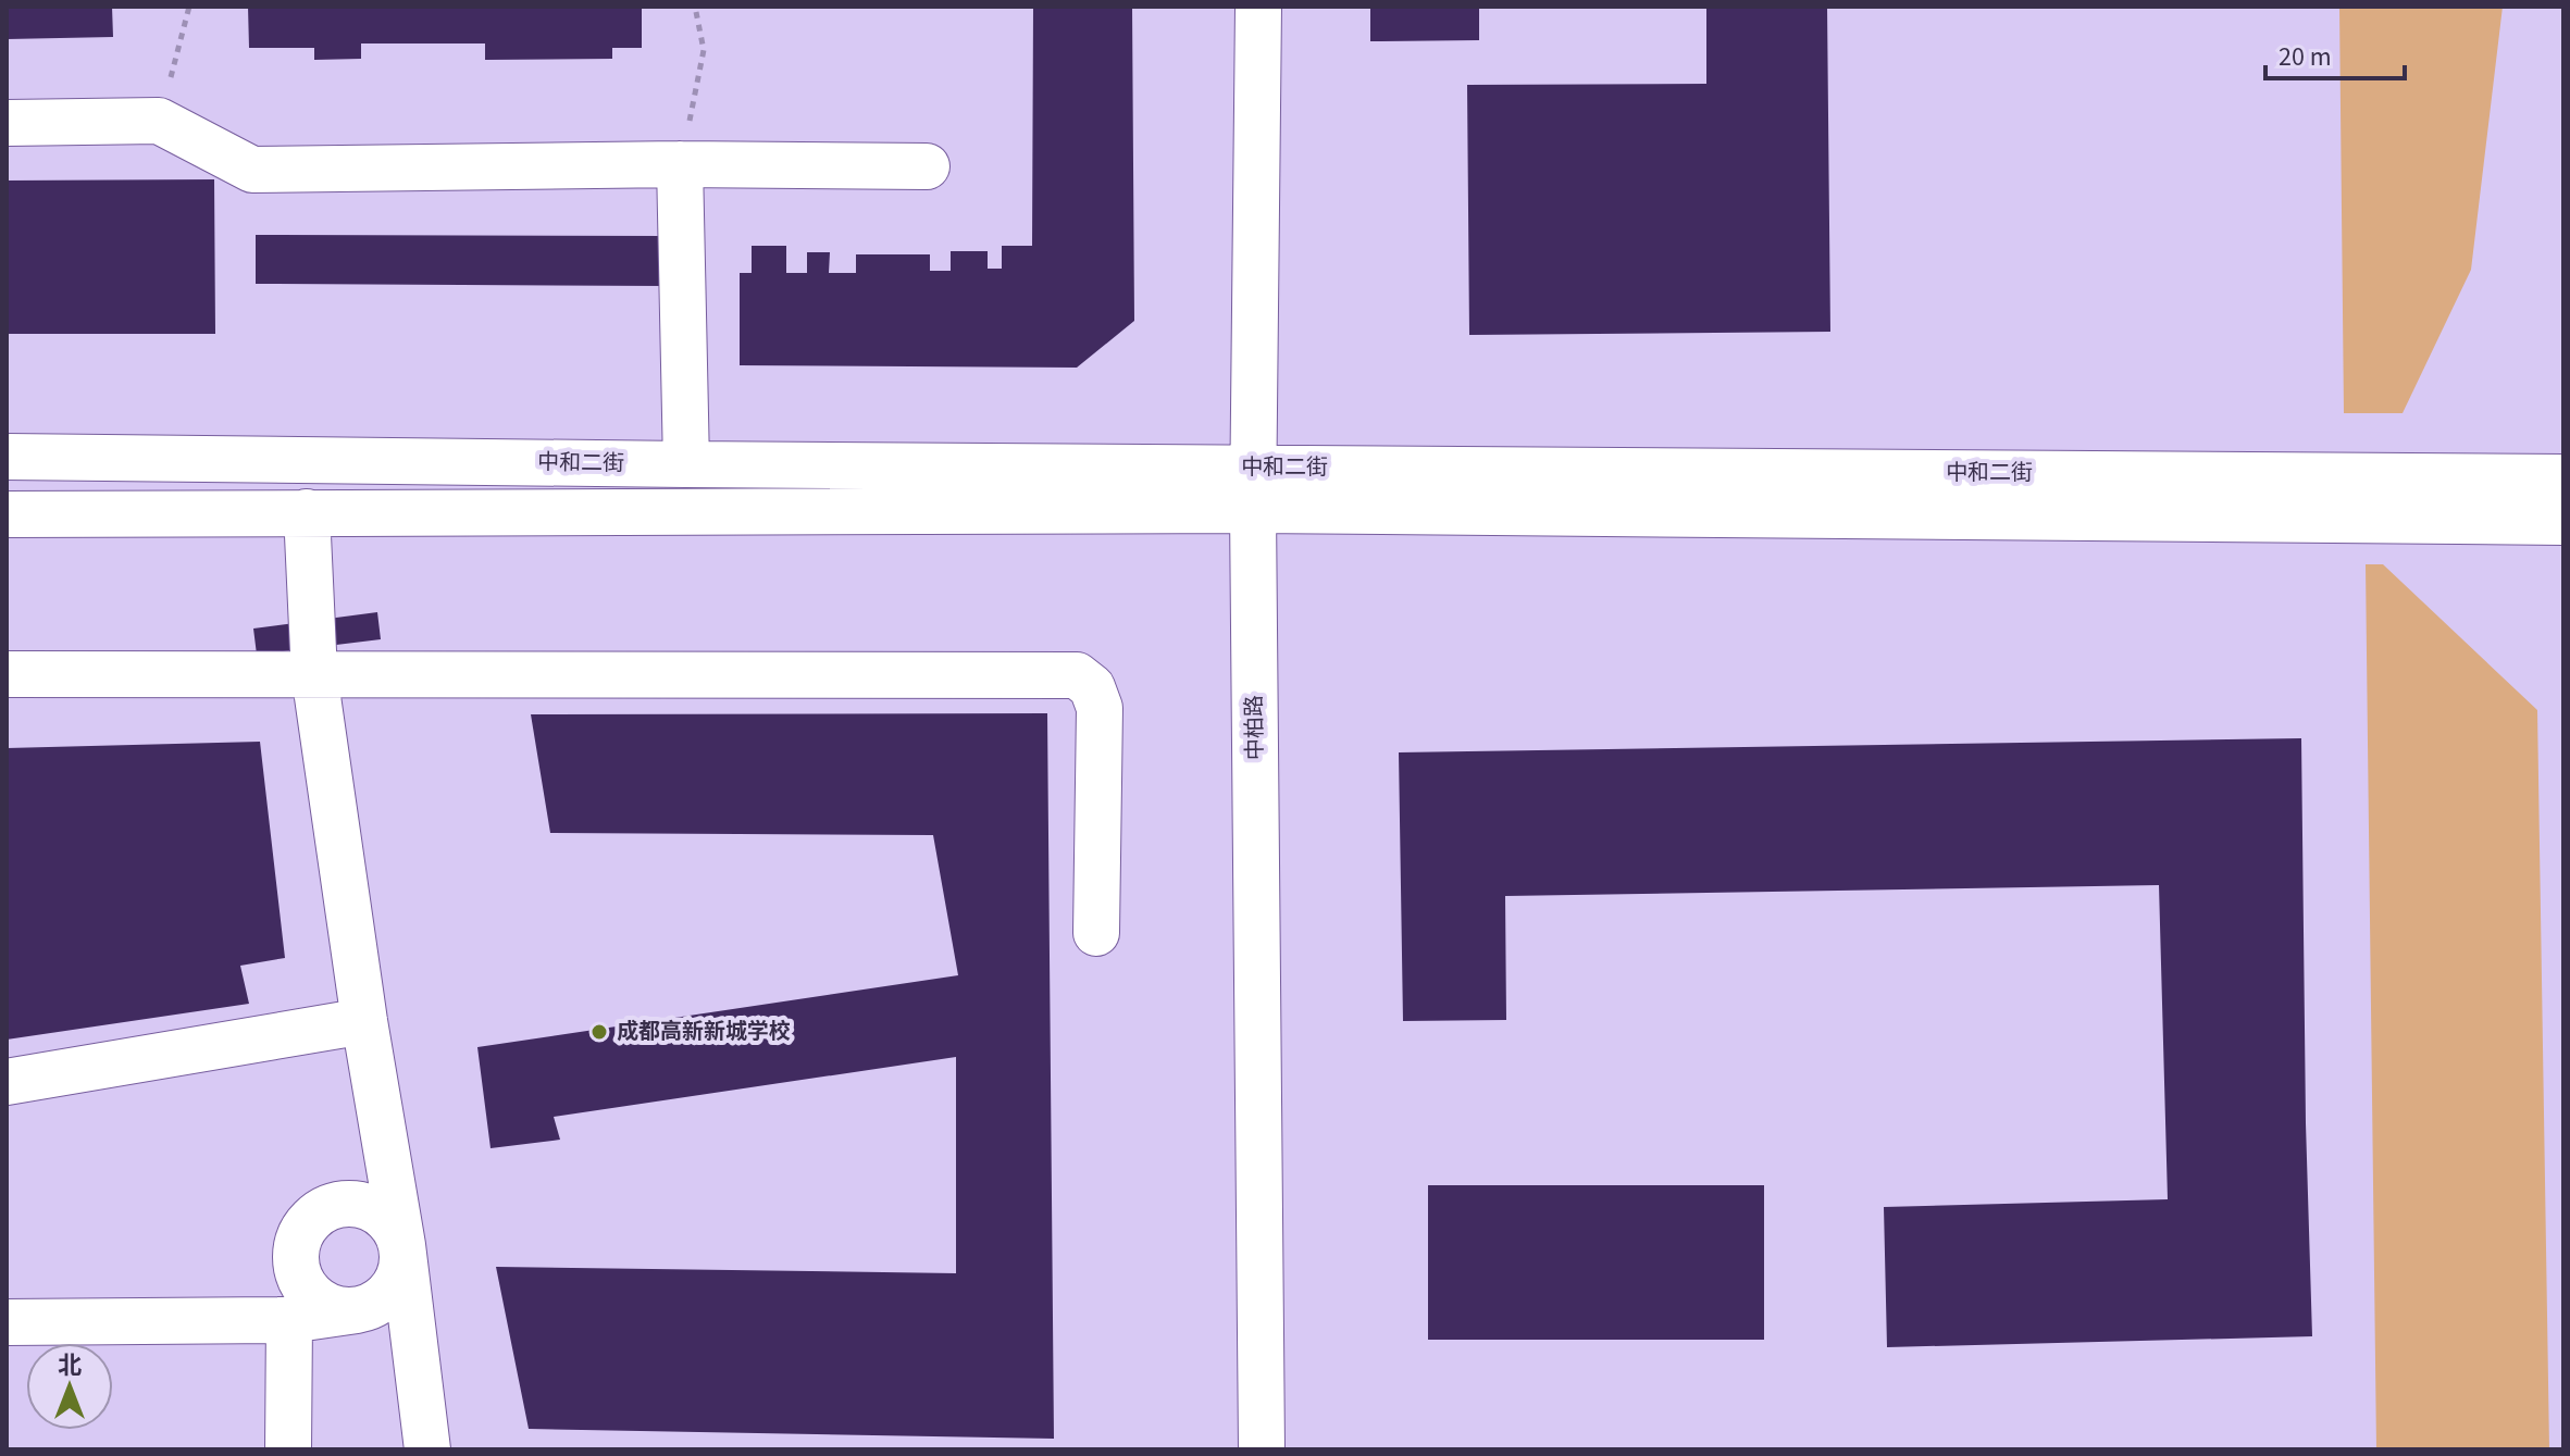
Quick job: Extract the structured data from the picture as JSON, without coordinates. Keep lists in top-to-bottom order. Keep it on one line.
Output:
{"streets":{"street":["中和二街","中柏路"]},"crossings":[["中和二街","中柏路"]],"places":["成都高新新城学校"],"scale_bar":"20 m","north":"top"}
